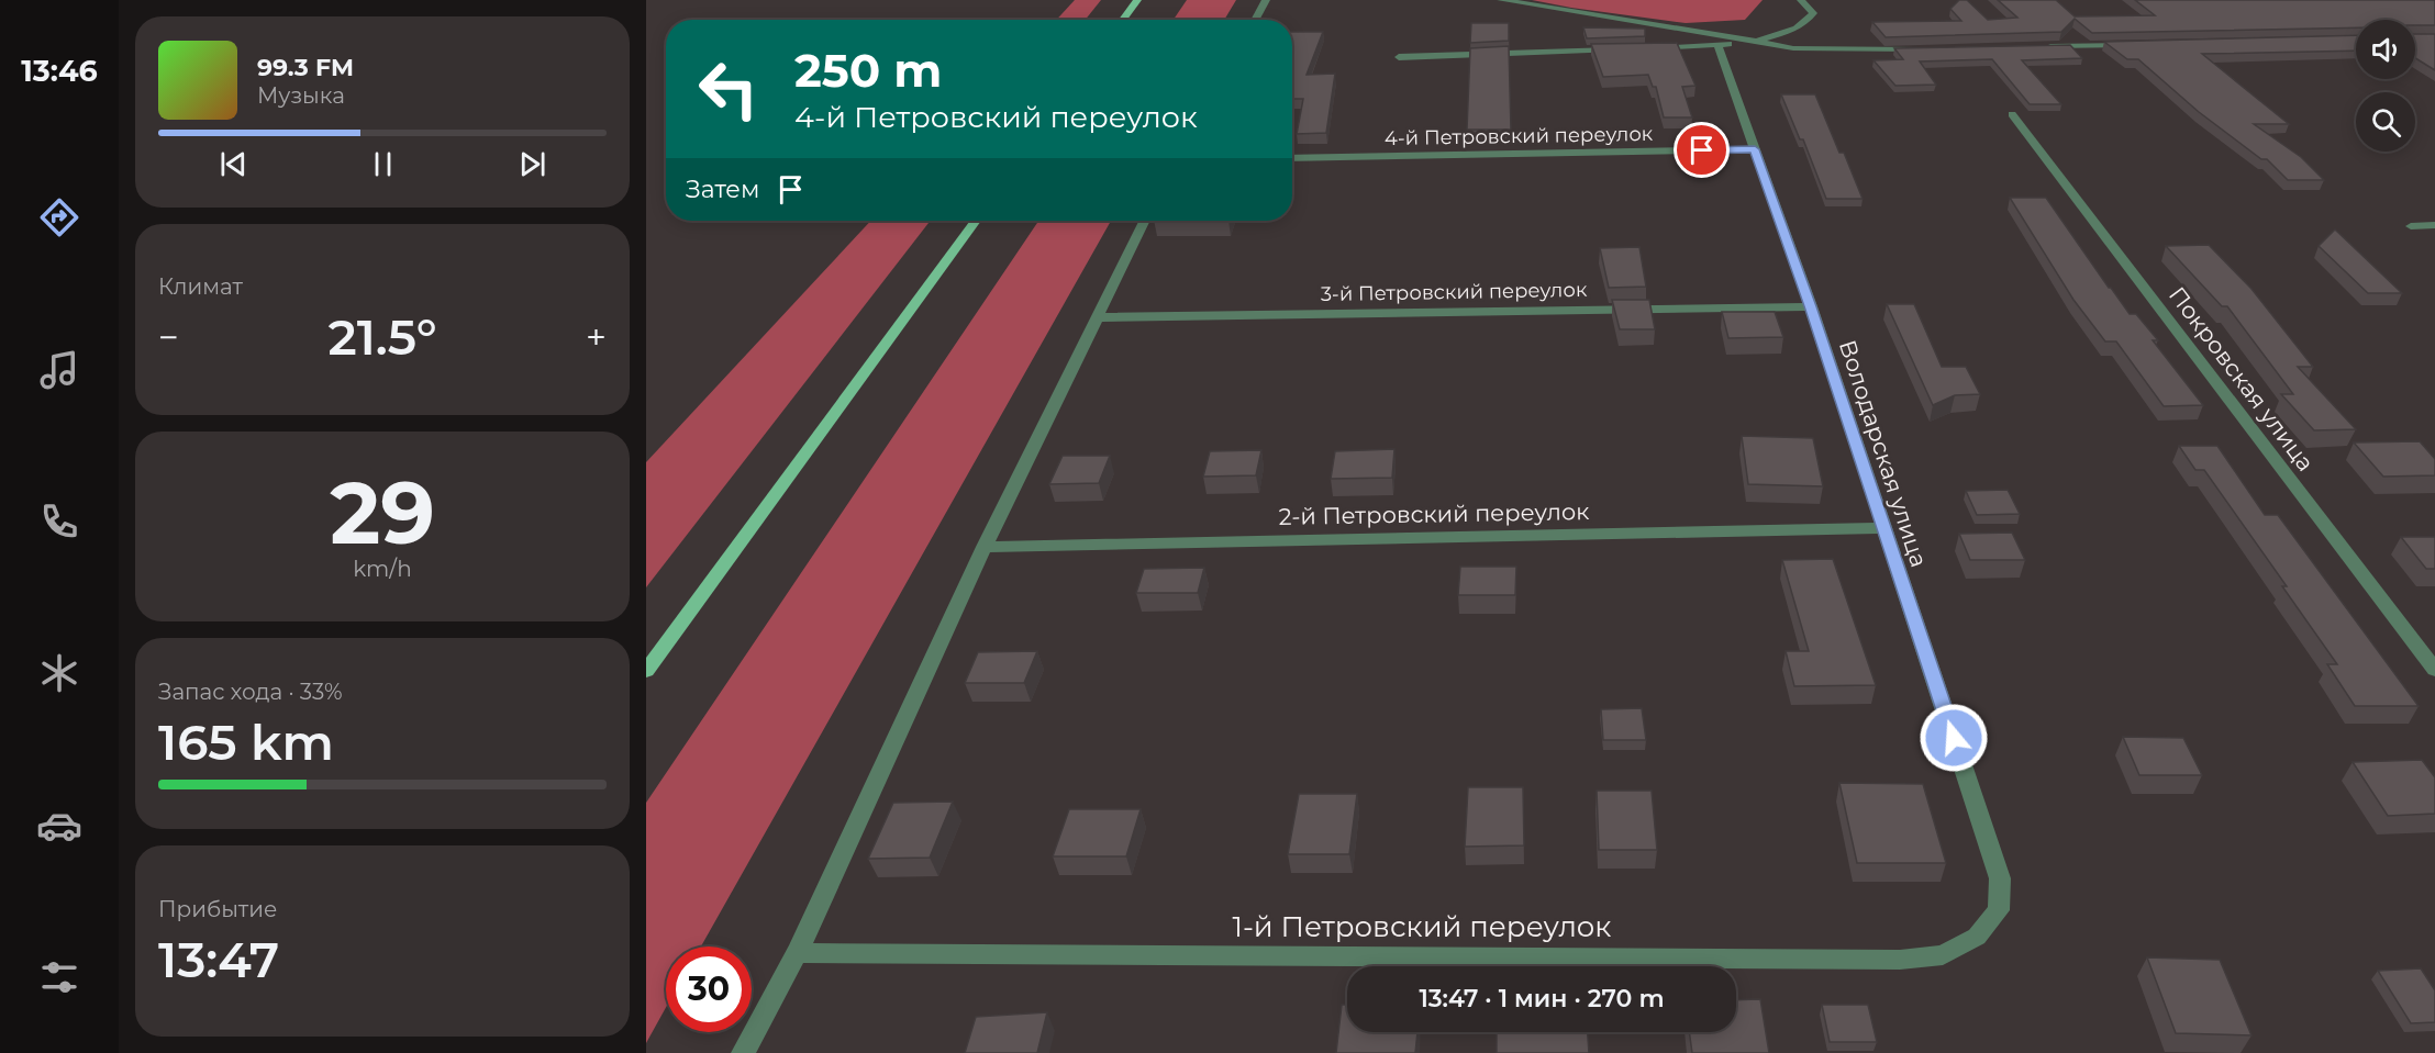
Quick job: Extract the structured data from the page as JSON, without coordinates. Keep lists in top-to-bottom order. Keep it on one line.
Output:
{"streets":{"street":["4-й Петровский переулок","3-й Петровский переулок","Покровская улица","Володарская улица","2-й Петровский переулок","1-й Петровский переулок"]},"crossings":[["4-й Петровский переулок","Володарская улица"],["3-й Петровский переулок","Володарская улица"],["Володарская улица","2-й Петровский переулок"],["Володарская улица","1-й Петровский переулок"]],"page":{"tabs":"13:46","turn":["250 m","4-й Петровский переулок"],"song":["99.3 FM","Музыка"],"then":"Затем","tile":["Климат",["29","km/h"],["Запас хода · 33%","165 km"],["Прибытие","13:47"]],"heat":["−","21.5°","+"],"limit":"30","trip":"13:47 · 1 мин · 270 m"}}
